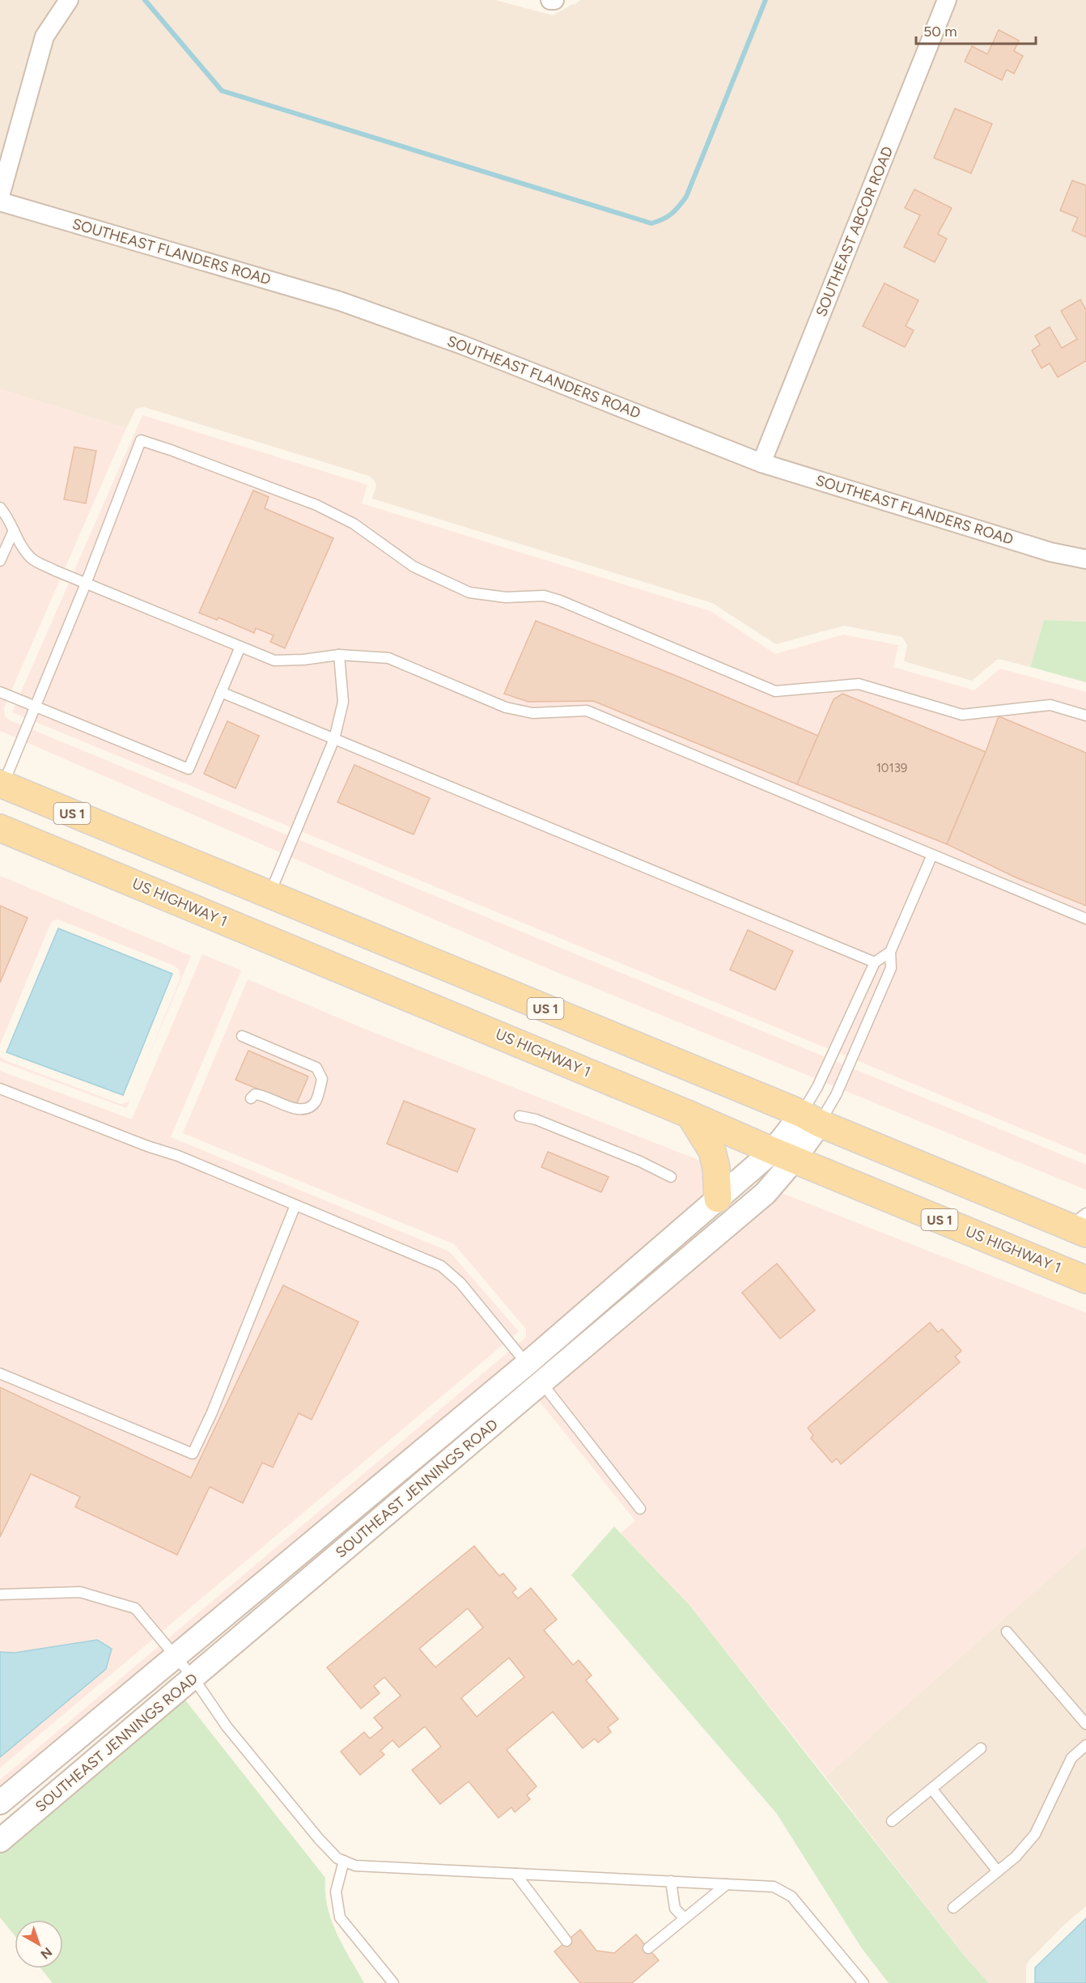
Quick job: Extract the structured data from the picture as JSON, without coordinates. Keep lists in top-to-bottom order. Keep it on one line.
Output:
{"streets":{"main road":["US 1","US HIGHWAY 1"],"street":["SOUTHEAST ABCOR ROAD","SOUTHEAST FLANDERS ROAD","SOUTHEAST JENNINGS ROAD"]},"crossings":[["SOUTHEAST ABCOR ROAD","SOUTHEAST FLANDERS ROAD"],["US 1","SOUTHEAST JENNINGS ROAD"],["US HIGHWAY 1","SOUTHEAST JENNINGS ROAD"]],"house_numbers":["10139"],"scale_bar":"50 m","north":"bottom right"}
